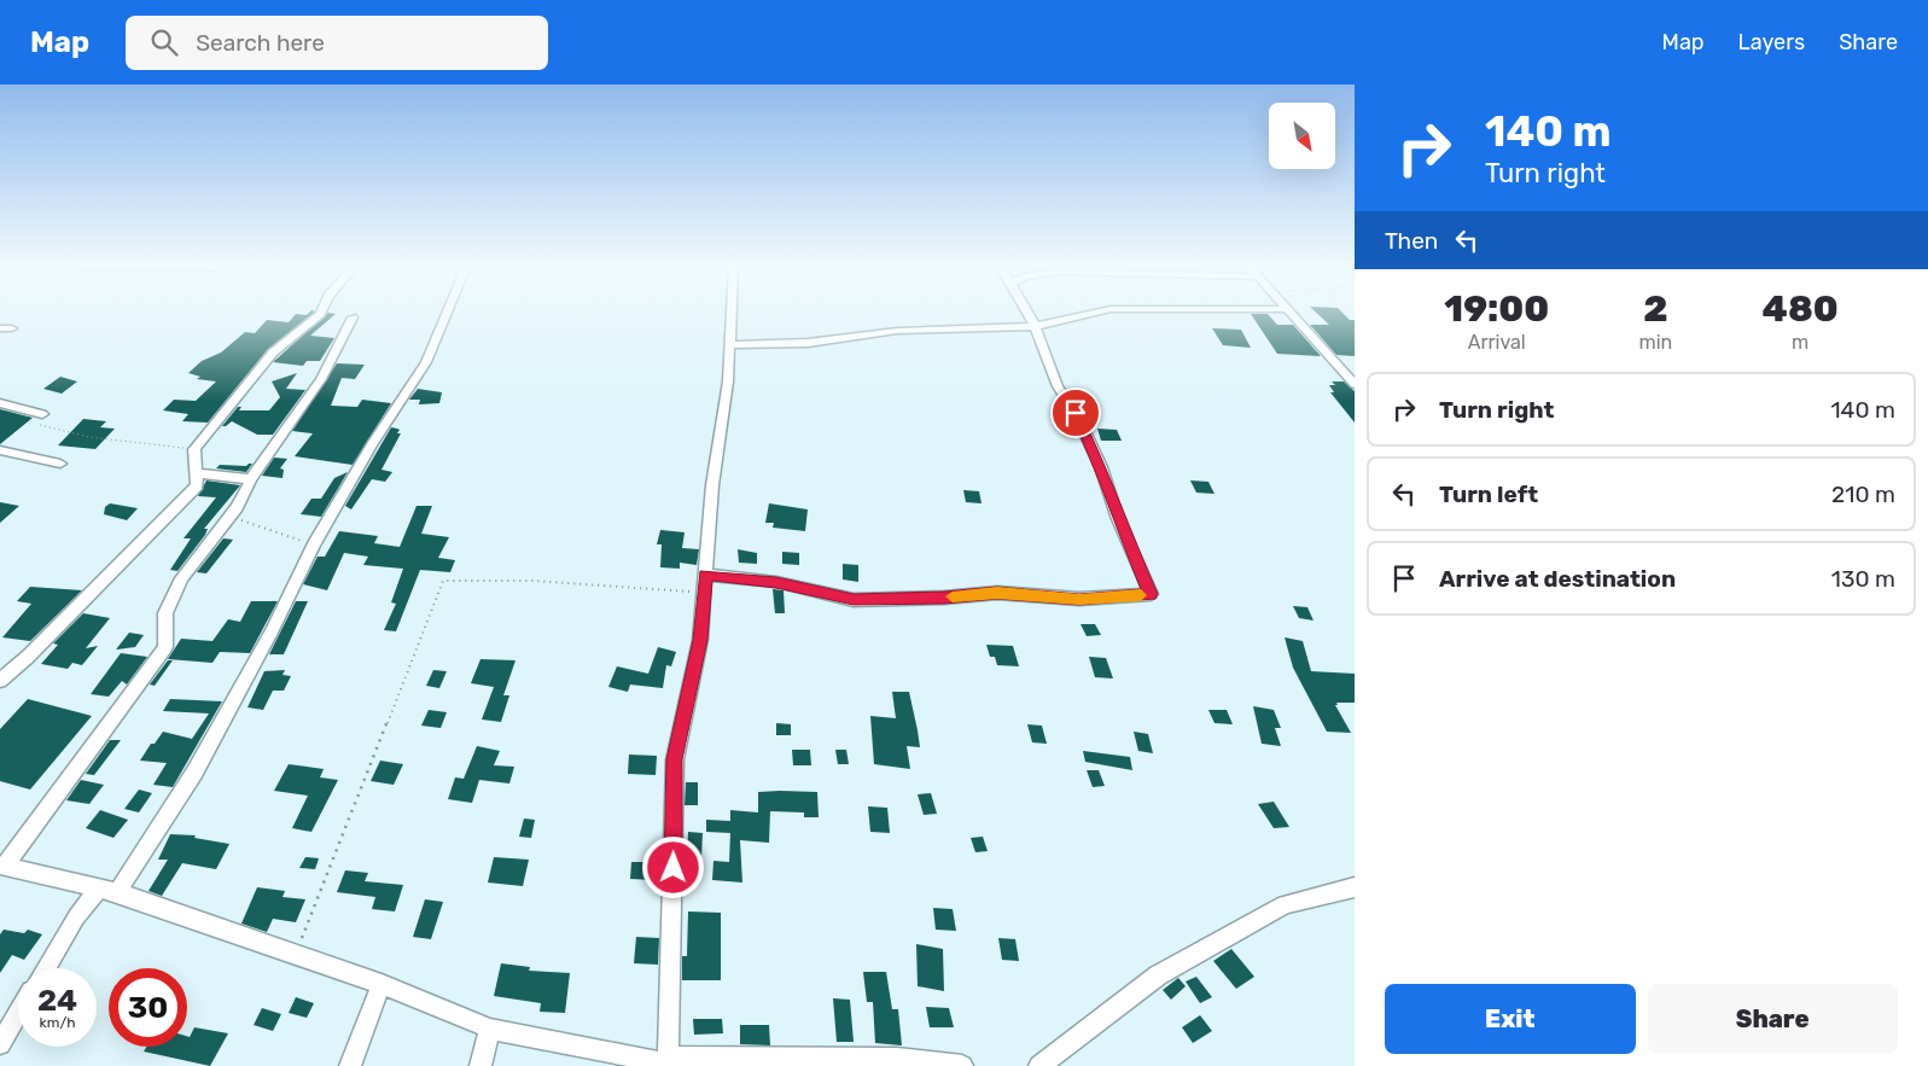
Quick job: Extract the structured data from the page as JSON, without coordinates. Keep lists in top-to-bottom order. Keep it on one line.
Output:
{"north":"bottom right","page":{"header":"Map","search":"Search here","nav":["Map","Layers","Share"],"turn":["140 m","Turn right"],"then":"Then","eta":["19:00","Arrival","2","min","480","m"],"list":[{"name":"Turn right","value":"140 m"},{"name":"Turn left","value":"210 m"},{"name":"Arrive at destination","value":"130 m"}],"speed":"24 km/h","limit":"30","buttons":["Exit","Share"]}}
